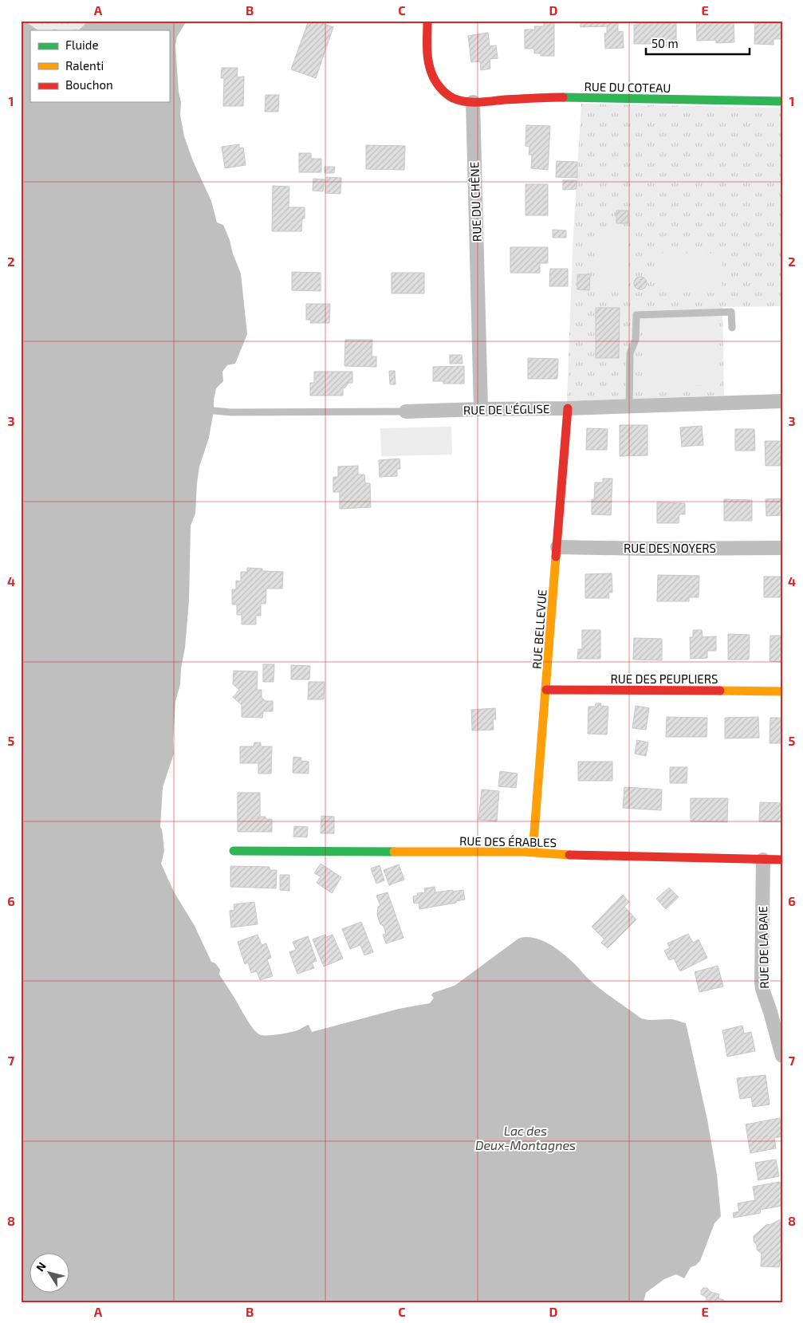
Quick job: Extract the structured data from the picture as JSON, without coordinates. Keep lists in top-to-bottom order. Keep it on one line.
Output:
{"streets":{"street":["RUE DU COTEAU","RUE DU CHÊNE","RUE DE L'ÉGLISE","RUE DES NOYERS","RUE BELLEVUE","RUE DES PEUPLIERS","RUE DES ÉRABLES","RUE DE LA BAIE"]},"crossings":[["RUE DU COTEAU","RUE DU CHÊNE"],["RUE DU CHÊNE","RUE DE L'ÉGLISE"],["RUE DE L'ÉGLISE","RUE BELLEVUE"],["RUE DES NOYERS","RUE BELLEVUE"],["RUE BELLEVUE","RUE DES PEUPLIERS"],["RUE BELLEVUE","RUE DES ÉRABLES"],["RUE DES ÉRABLES","RUE DE LA BAIE"]],"water":["Lac des Deux-Montagnes"],"legend":["Fluide","Ralenti","Bouchon"],"scale_bar":"50 m","north":"top left","grid":{"columns":["A","B","C","D","E"],"rows":["1","2","3","4","5","6","7","8"]}}
